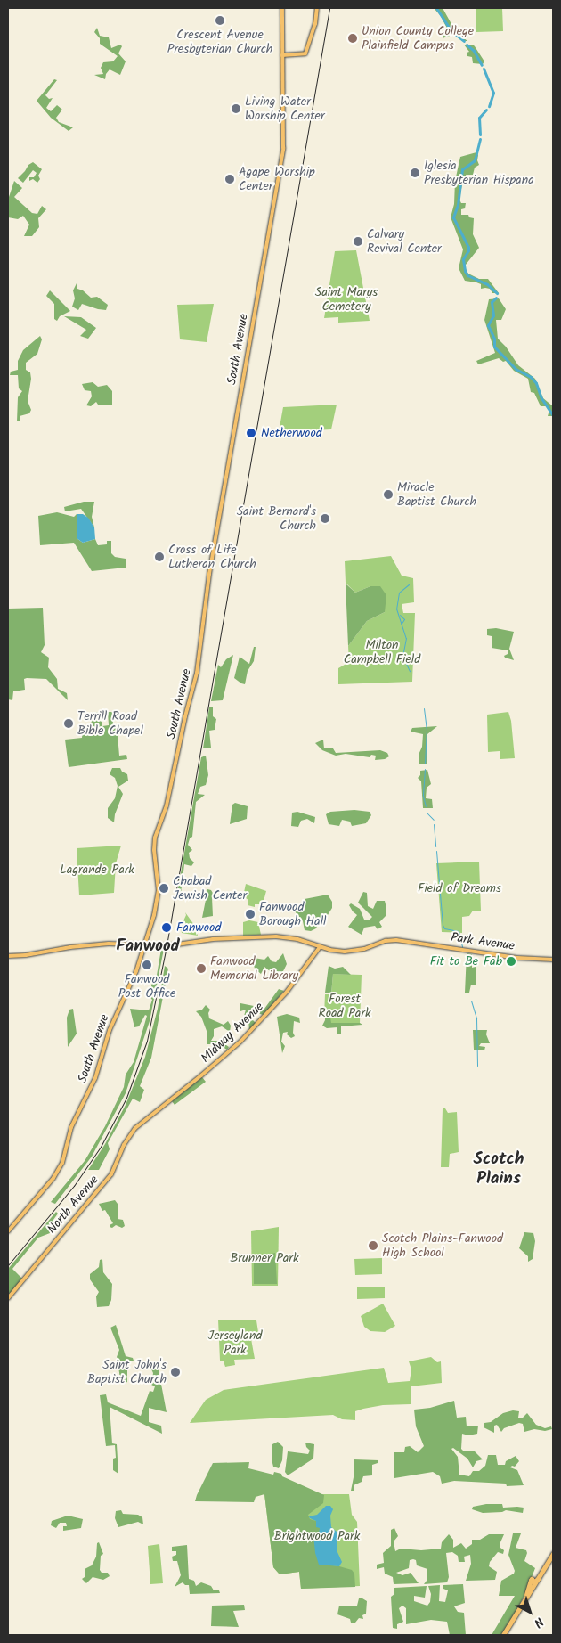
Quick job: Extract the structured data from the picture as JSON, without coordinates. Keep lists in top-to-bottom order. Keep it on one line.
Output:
{"streets":{"main road":["South Avenue","Park Avenue","Midway Avenue","North Avenue"]},"crossings":[["South Avenue","Park Avenue"],["Park Avenue","Midway Avenue"],["Midway Avenue","North Avenue"]],"districts":["Fanwood","Scotch Plains"],"parks":["Saint Marys Cemetery","Milton Campbell Field","Lagrande Park","Field of Dreams","Forest Road Park","Brunner Park","Jerseyland Park","Brightwood Park"],"places":["Crescent Avenue Presbyterian Church","Union County College Plainfield Campus","Living Water Worship Center","Iglesia Presbyterian Hispana","Agape Worship Center","Calvary Revival Center","Netherwood","Miracle Baptist Church","Saint Bernard's Church","Cross of Life Lutheran Church","Terrill Road Bible Chapel","Chabad Jewish Center","Fanwood Borough Hall","Fanwood","Fit to Be Fab","Fanwood Post Office","Fanwood Memorial Library","Scotch Plains-Fanwood High School","Saint John's Baptist Church"],"north":"bottom right"}
